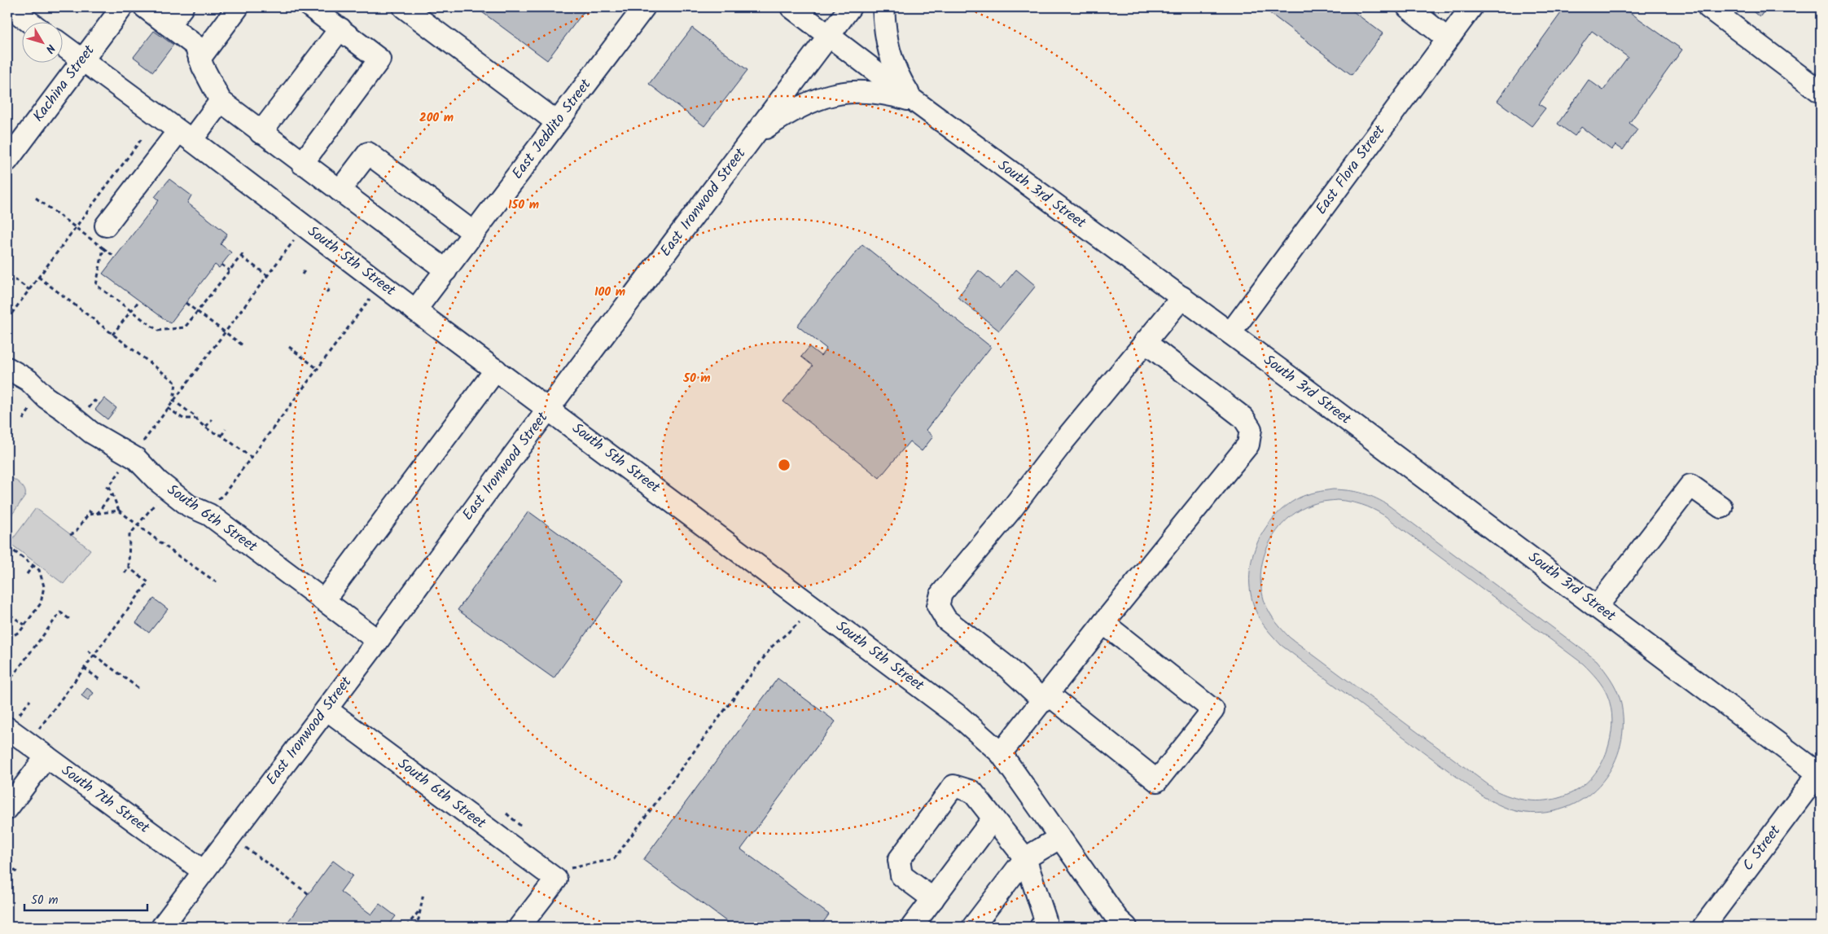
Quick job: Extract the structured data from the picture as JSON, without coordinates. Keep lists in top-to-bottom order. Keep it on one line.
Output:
{"streets":{"street":["Kachina Street","East Jeddito Street","East Flora Street","South 3rd Street","East Ironwood Street","South 5th Street","South 6th Street","South 7th Street","C Street"]},"crossings":[["Kachina Street","South 5th Street"],["East Jeddito Street","South 5th Street"],["East Flora Street","South 3rd Street"],["South 3rd Street","East Ironwood Street"],["South 3rd Street","C Street"],["East Ironwood Street","South 5th Street"],["East Ironwood Street","South 6th Street"],["East Ironwood Street","South 7th Street"]],"scale_bar":"50 m","north":"bottom right","rings":["200 m","150 m","100 m","50 m"]}
